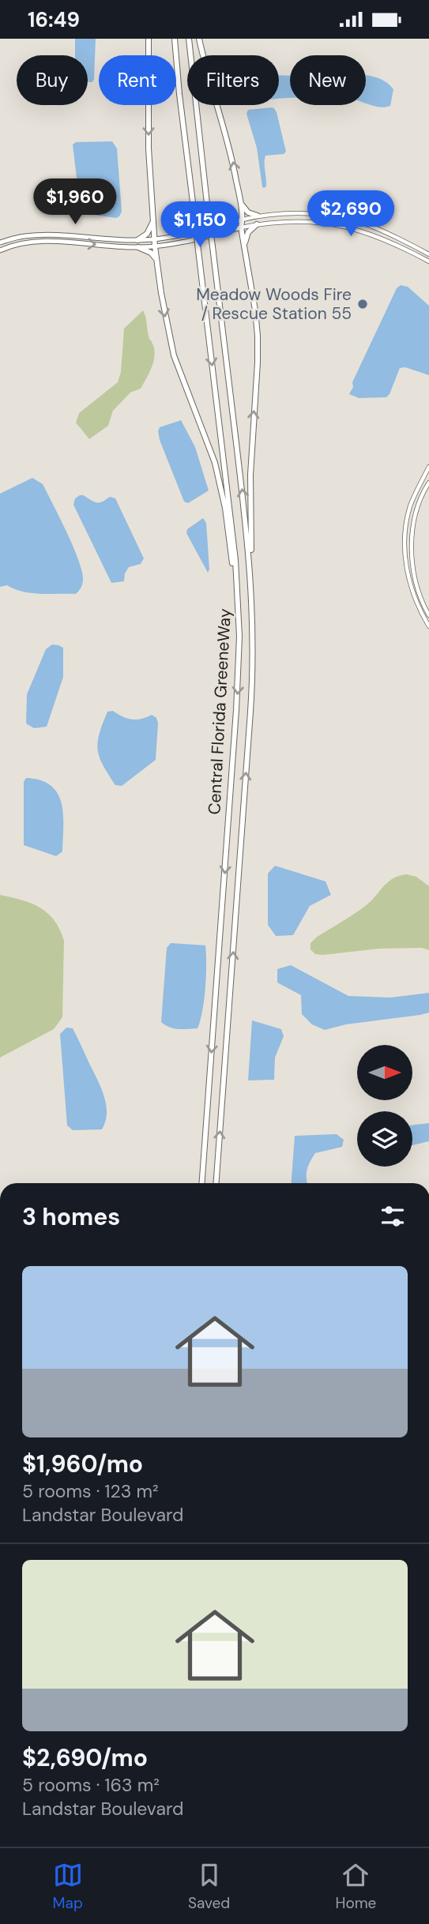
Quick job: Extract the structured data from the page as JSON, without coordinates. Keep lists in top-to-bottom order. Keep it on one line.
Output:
{"streets":{"highway":["Central Florida GreeneWay"]},"places":["Meadow Woods Fire / Rescue Station 55"],"north":"right","page":{"status":"16:49","chip":["Buy","Rent","Filters","New"],"price":["$1,960","$2,690","$1,150"],"heading":"3 homes","list":[{"name":"$1,960/mo","note":"5 rooms · 123 m² · Landstar Boulevard"},{"name":"$2,690/mo","note":"5 rooms · 163 m² · Landstar Boulevard"}],"tabs":["Map","Saved","Home"]}}
